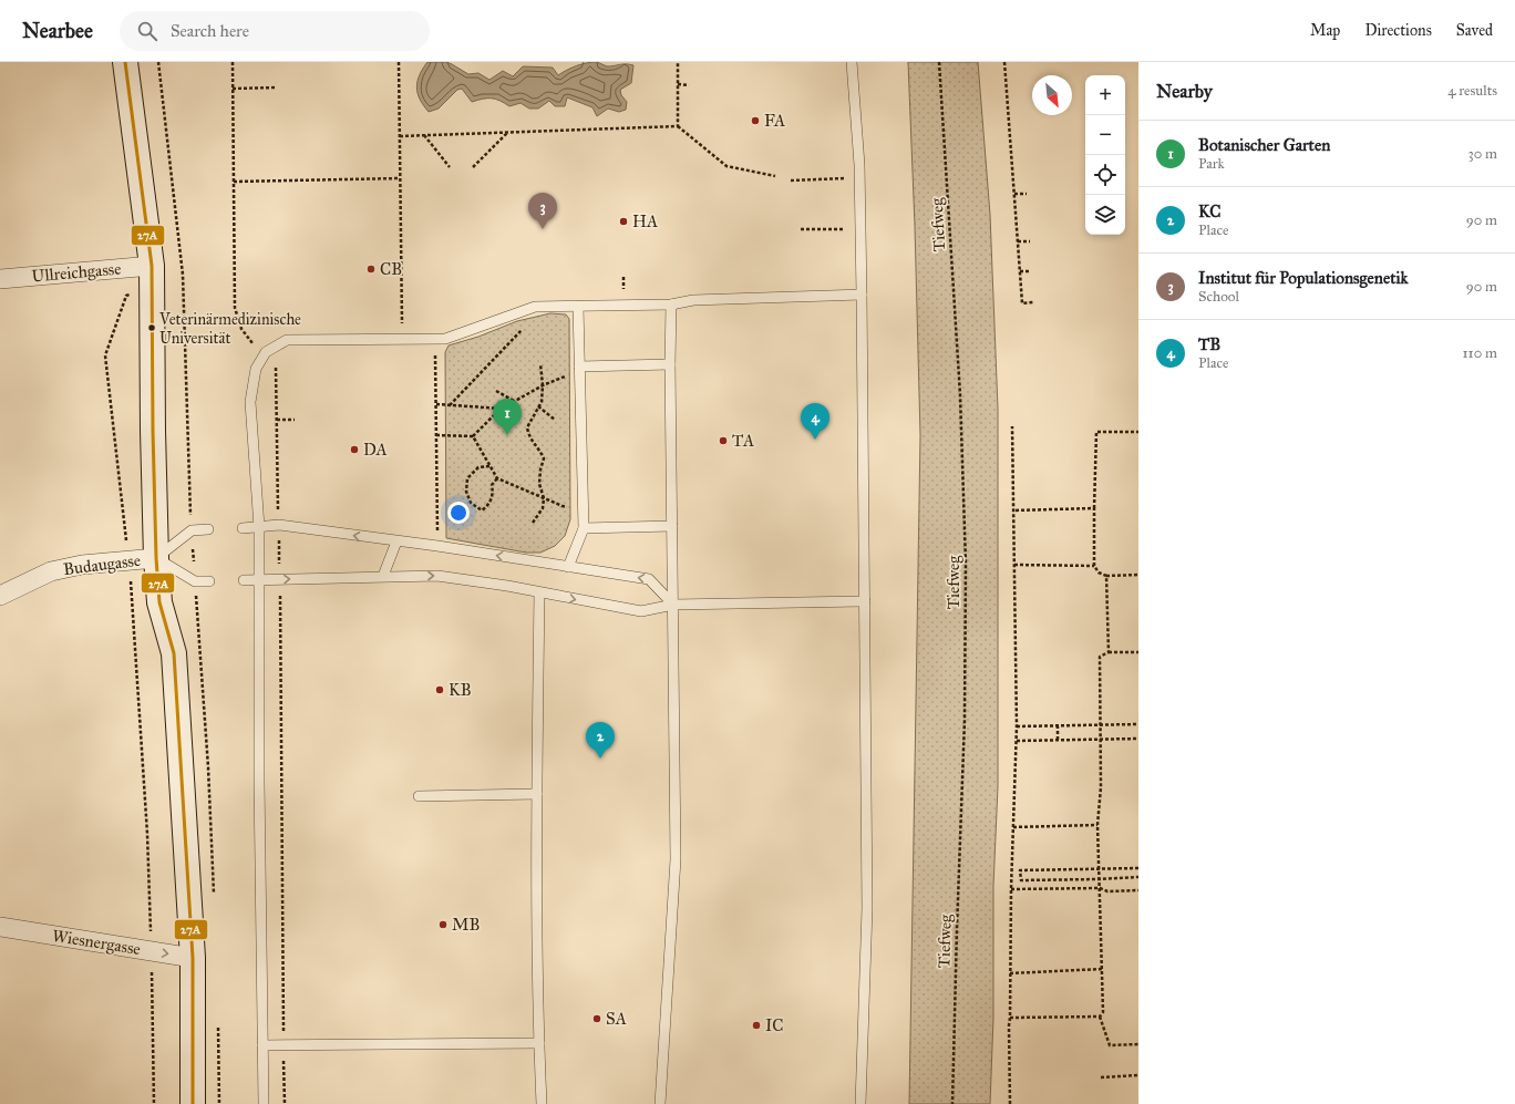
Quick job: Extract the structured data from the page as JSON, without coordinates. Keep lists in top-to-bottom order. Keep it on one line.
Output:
{"streets":{"street":["Ullreichgasse","Budaugasse","Wiesnergasse"],"path":["Tiefweg"]},"places":["FA","HA","CB","Veterinärmedizinische Universität","TA","DA","KB","MB","SA","IC"],"lines":["transit line 27A"],"north":"bottom right","page":{"header":"Nearbee","search":"Search here","nav":["Map","Directions","Saved"],"heading":["Nearby","4 results"],"map_buttons":["+","−"],"list":[{"mark":"1","name":"Botanischer Garten","note":"Park","value":"30 m"},{"mark":"2","name":"KC","note":"Place","value":"90 m"},{"mark":"3","name":"Institut für Populationsgenetik","note":"School","value":"90 m"},{"mark":"4","name":"TB","note":"Place","value":"110 m"}],"pins":["3","1","4","2"]}}
